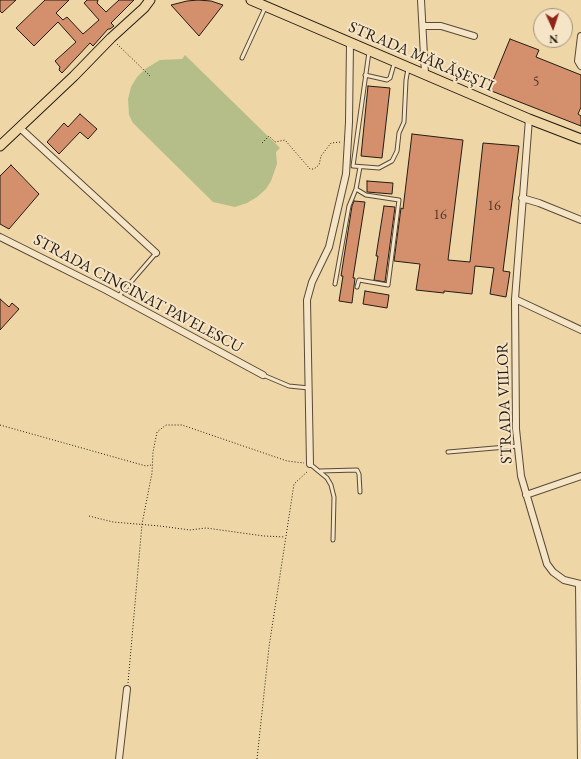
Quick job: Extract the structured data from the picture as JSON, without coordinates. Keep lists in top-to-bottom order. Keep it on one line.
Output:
{"streets":{"main road":["STRADA MĂRĂȘEȘTI"],"street":["STRADA CINCINAT PAVELESCU","STRADA VIILOR"]},"crossings":[["STRADA MĂRĂȘEȘTI","STRADA VIILOR"]],"house_numbers":["5","16","16"],"north":"bottom"}
